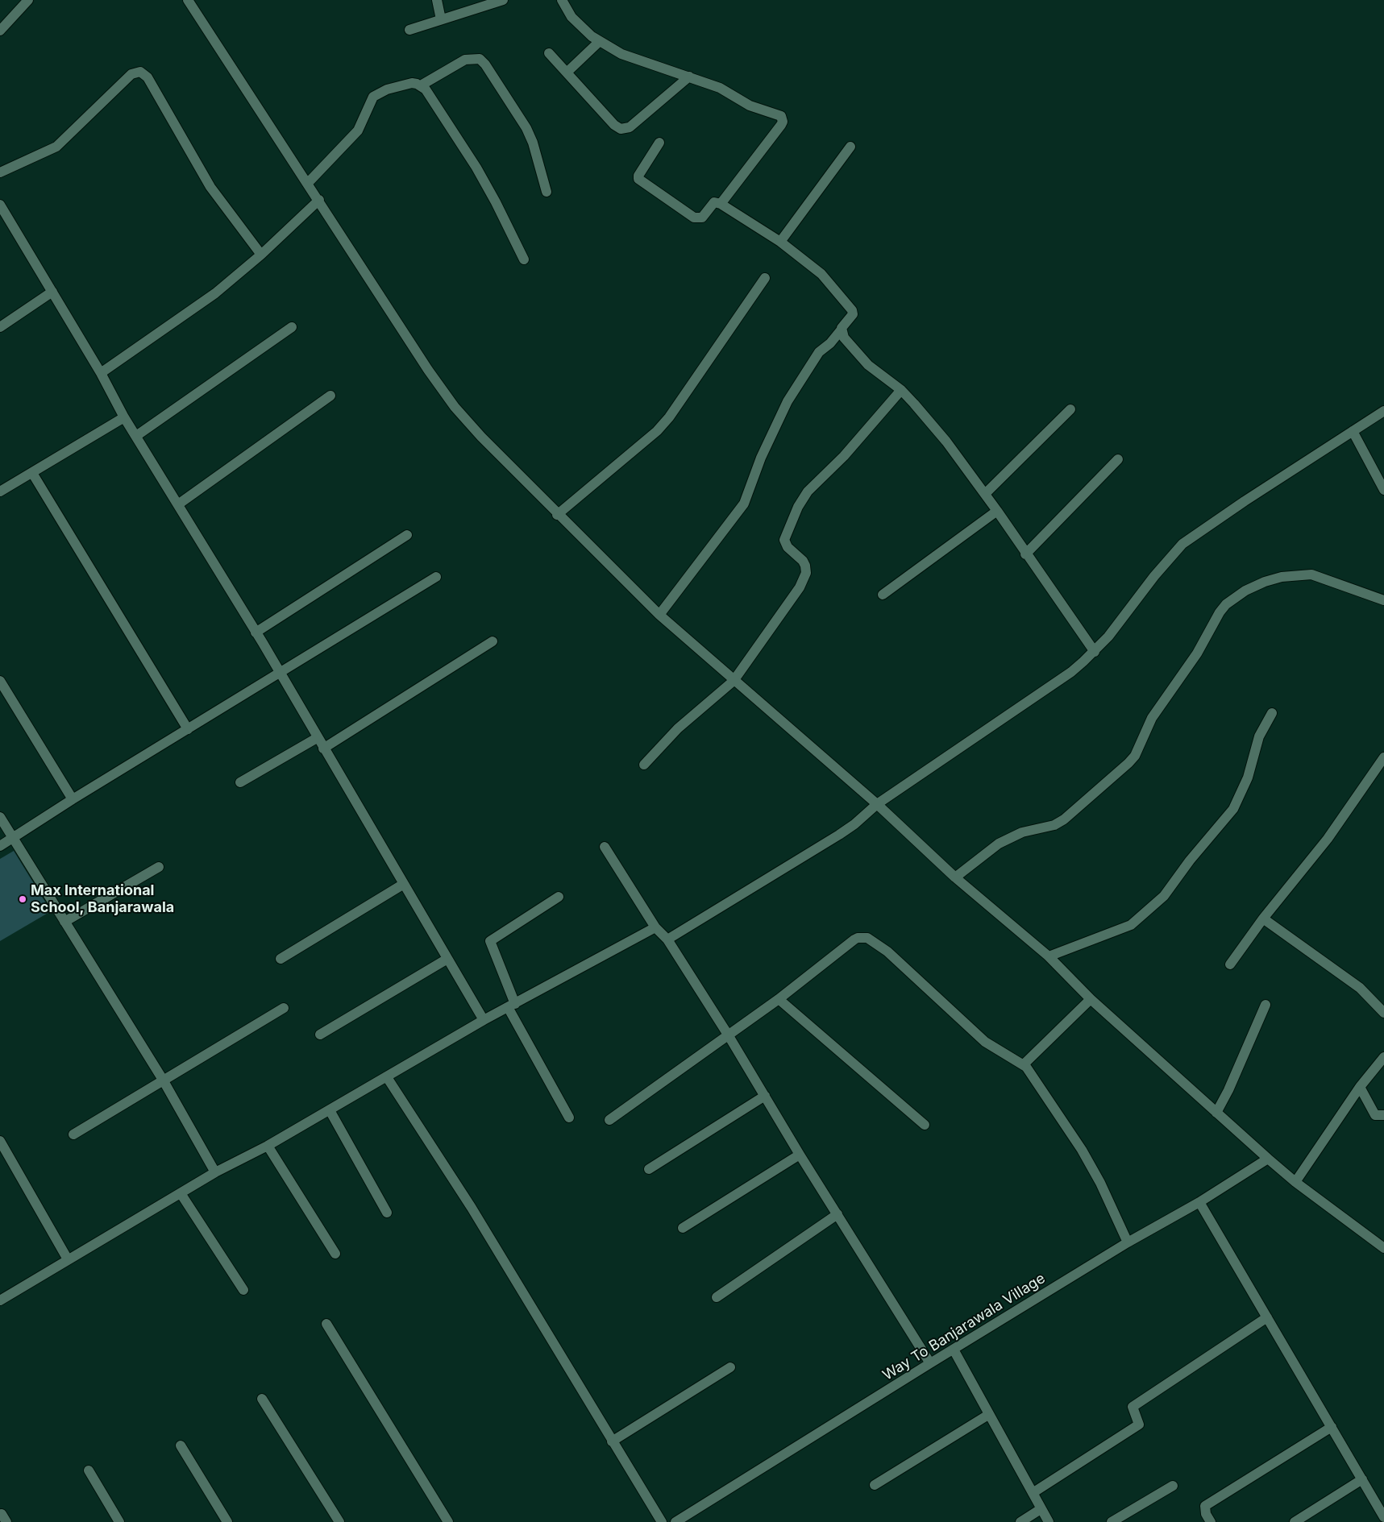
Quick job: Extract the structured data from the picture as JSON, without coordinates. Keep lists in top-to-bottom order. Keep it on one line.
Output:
{"streets":{"street":["Way To Banjarawala Village"]},"places":["Max International School, Banjarawala"]}
